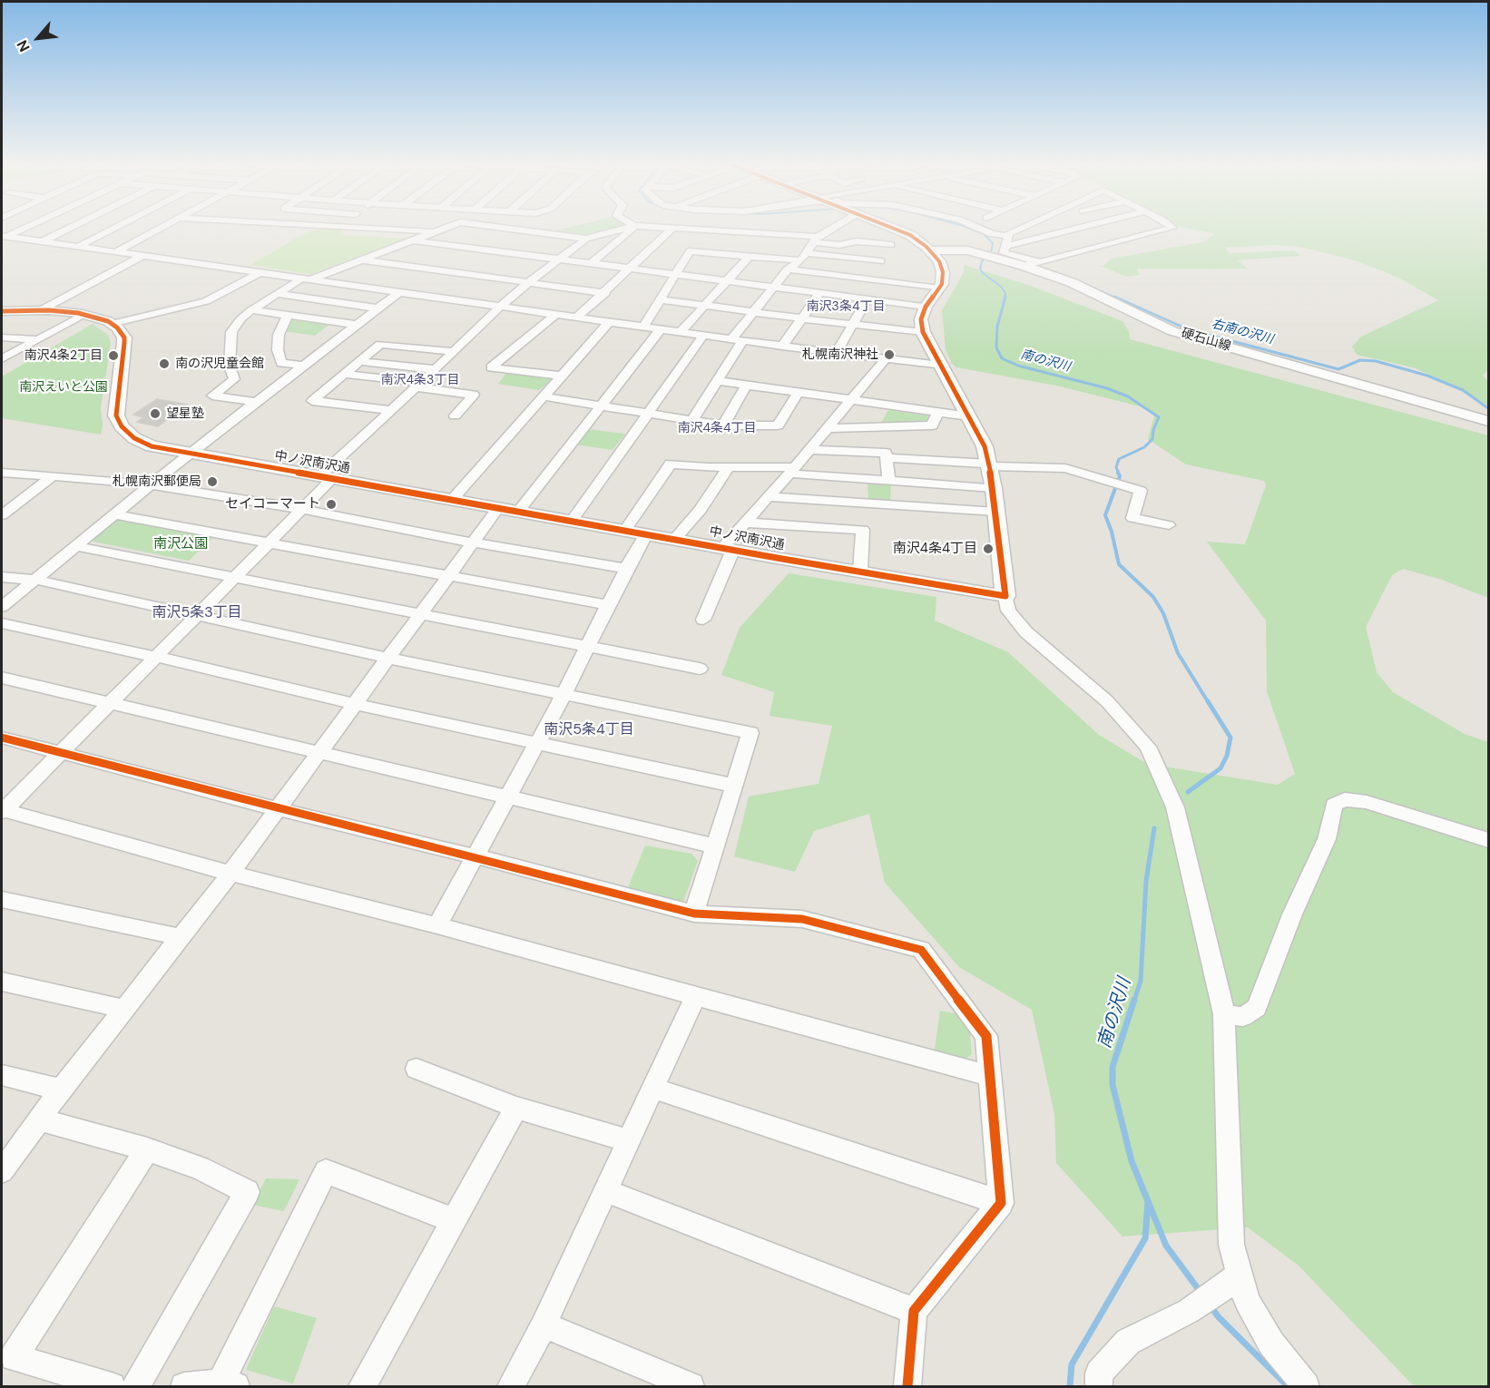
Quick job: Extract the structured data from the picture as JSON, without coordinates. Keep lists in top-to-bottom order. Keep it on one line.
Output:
{"streets":{"street":["硬石山線","中ノ沢南沢通"]},"districts":["南沢3条4丁目","南沢4条3丁目","南沢4条4丁目","南沢5条3丁目","南沢5条4丁目"],"water":["右南の沢川","南の沢川"],"parks":["南沢えいと公園","南沢公園"],"places":["札幌南沢神社","南沢4条2丁目","南の沢児童会館","望星塾","札幌南沢郵便局","セイコーマート","南沢4条4丁目"],"north":"bottom left"}
